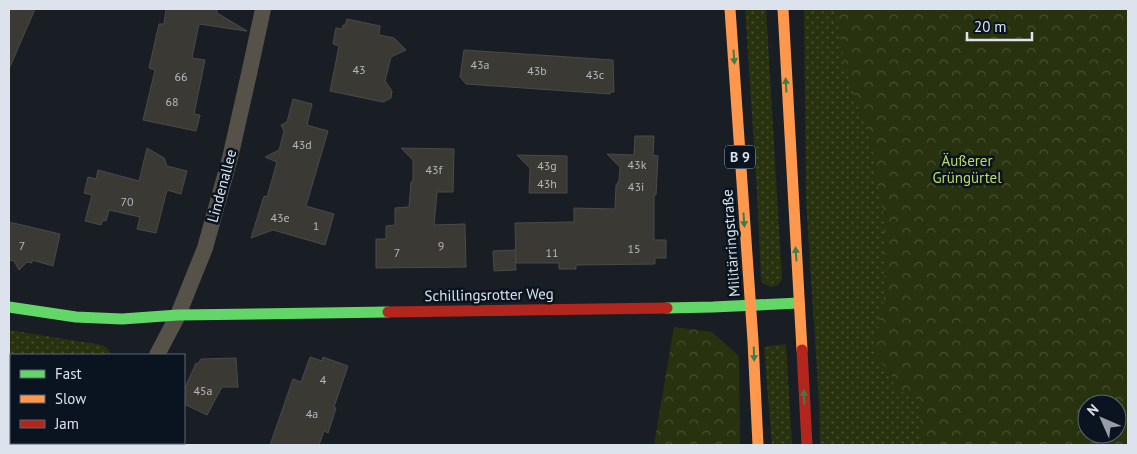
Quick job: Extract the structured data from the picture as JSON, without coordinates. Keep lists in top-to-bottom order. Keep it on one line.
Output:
{"streets":{"main road":["B 9","Militärringstraße","Schillingsrotter Weg"],"street":["Lindenallee"]},"crossings":[["Lindenallee","Schillingsrotter Weg"],["Militärringstraße","Schillingsrotter Weg"]],"parks":["Äußerer Grüngürtel"],"house_numbers":["43a","43","43b","43c","66","68","43d","43k","43g","43f","43h","43i","70","43e","1","7","9","15","7","11","4","45a","4a"],"legend":["Fast","Slow","Jam"],"scale_bar":"20 m","north":"top left"}
